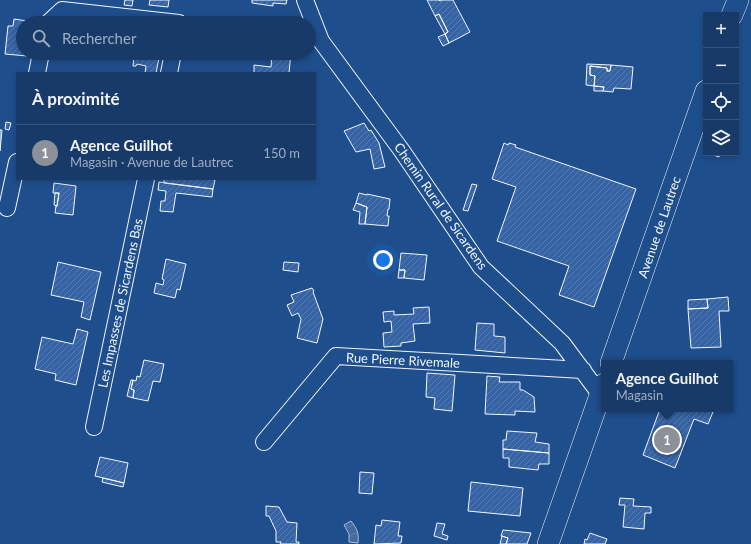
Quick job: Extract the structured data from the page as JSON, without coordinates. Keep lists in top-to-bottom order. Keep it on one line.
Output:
{"streets":{"main road":["Avenue de Lautrec"],"street":["Chemin Rural de Sicardens","Les Impasses de Sicardens Bas","Rue Pierre Rivemale"]},"crossings":[["Chemin Rural de Sicardens","Rue Pierre Rivemale"]],"page":{"map_buttons":["+","−"],"search":"Rechercher","heading":"À proximité","list":[{"mark":"1","name":"Agence Guilhot","note":"Magasin · Avenue de Lautrec","value":"150 m"}],"popup":["Agence Guilhot","Magasin"],"pins":"1"}}
